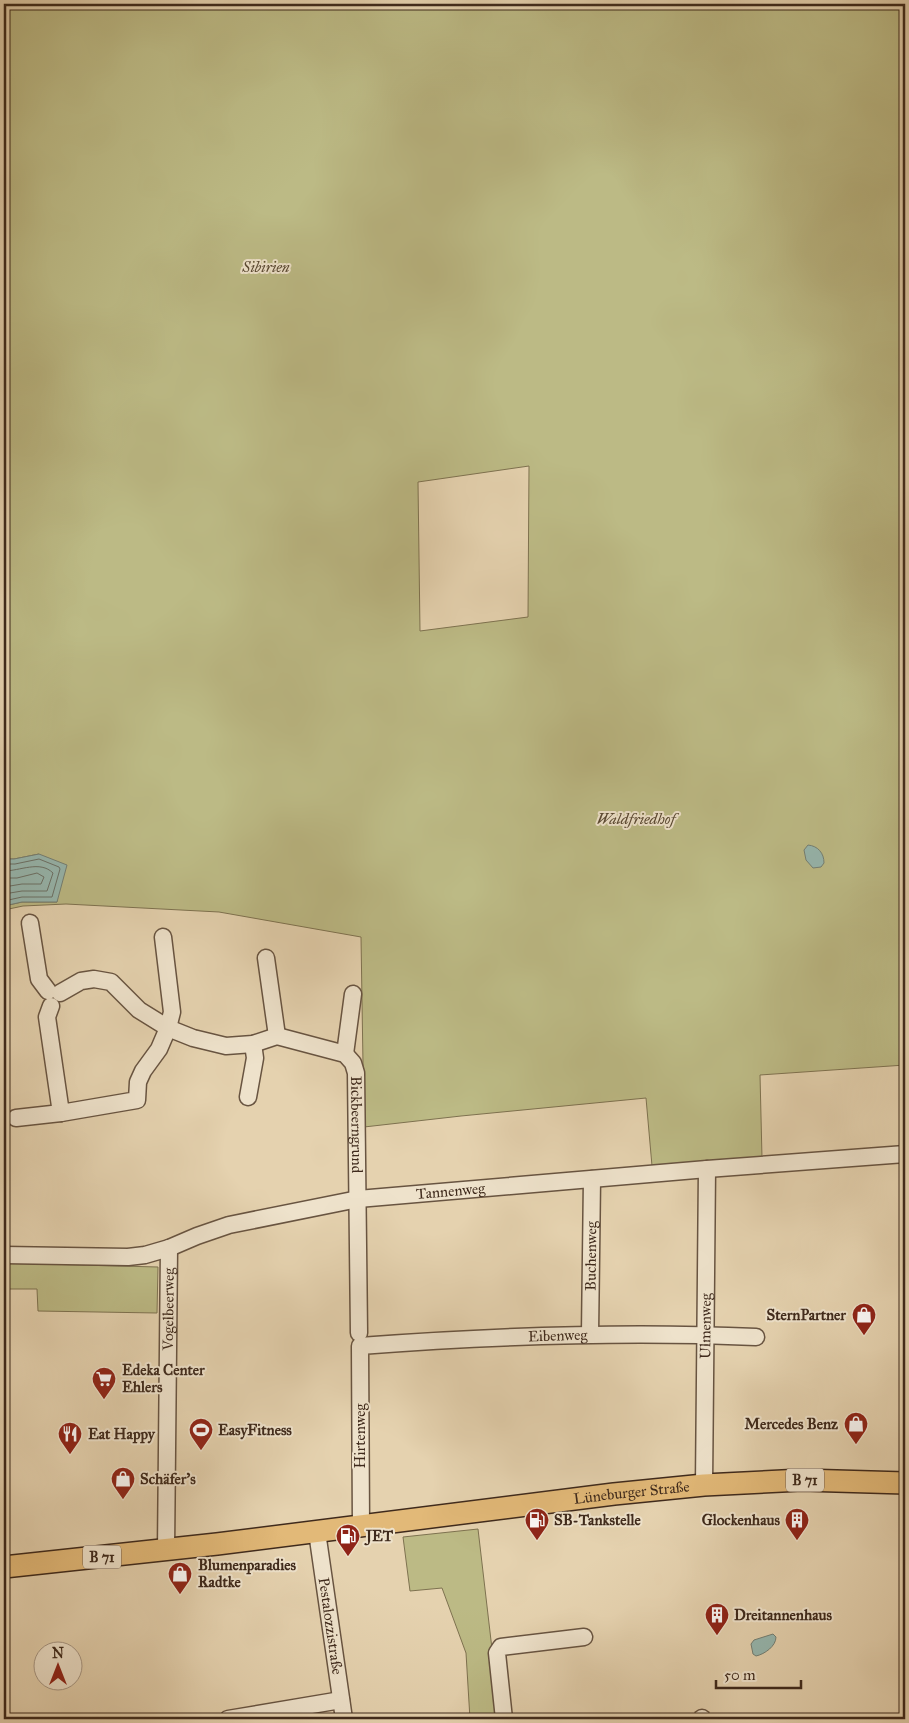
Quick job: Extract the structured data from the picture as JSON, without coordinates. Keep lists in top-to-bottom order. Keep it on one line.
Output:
{"streets":{"main road":["B 71","Lüneburger Straße"],"street":["Bickbeerngrund","Tannenweg","Buchenweg","Vogelbeerweg","Ulmenweg","Eibenweg","Hirtenweg","Pestalozzistraße"]},"crossings":[["Bickbeerngrund","Tannenweg"],["Bickbeerngrund","Hirtenweg"],["Tannenweg","Buchenweg"],["Tannenweg","Vogelbeerweg"],["Tannenweg","Ulmenweg"],["Tannenweg","Hirtenweg"],["Buchenweg","Eibenweg"],["Vogelbeerweg","Lüneburger Straße"],["Ulmenweg","Eibenweg"],["Ulmenweg","Lüneburger Straße"],["Eibenweg","Hirtenweg"],["Hirtenweg","Lüneburger Straße"],["Lüneburger Straße","Pestalozzistraße"]],"parks":["Sibirien","Waldfriedhof"],"places":{"shop":["SternPartner","Mercedes Benz","Schäfer's","Blumenparadies Radtke"],"supermarket":["Edeka Center Ehlers"],"sports":["EasyFitness"],"restaurant":["Eat Happy"],"fuel station":["SB-Tankstelle","JET"],"building":["Glockenhaus","Dreitannenhaus"]},"scale_bar":"50 m","north":"top"}
